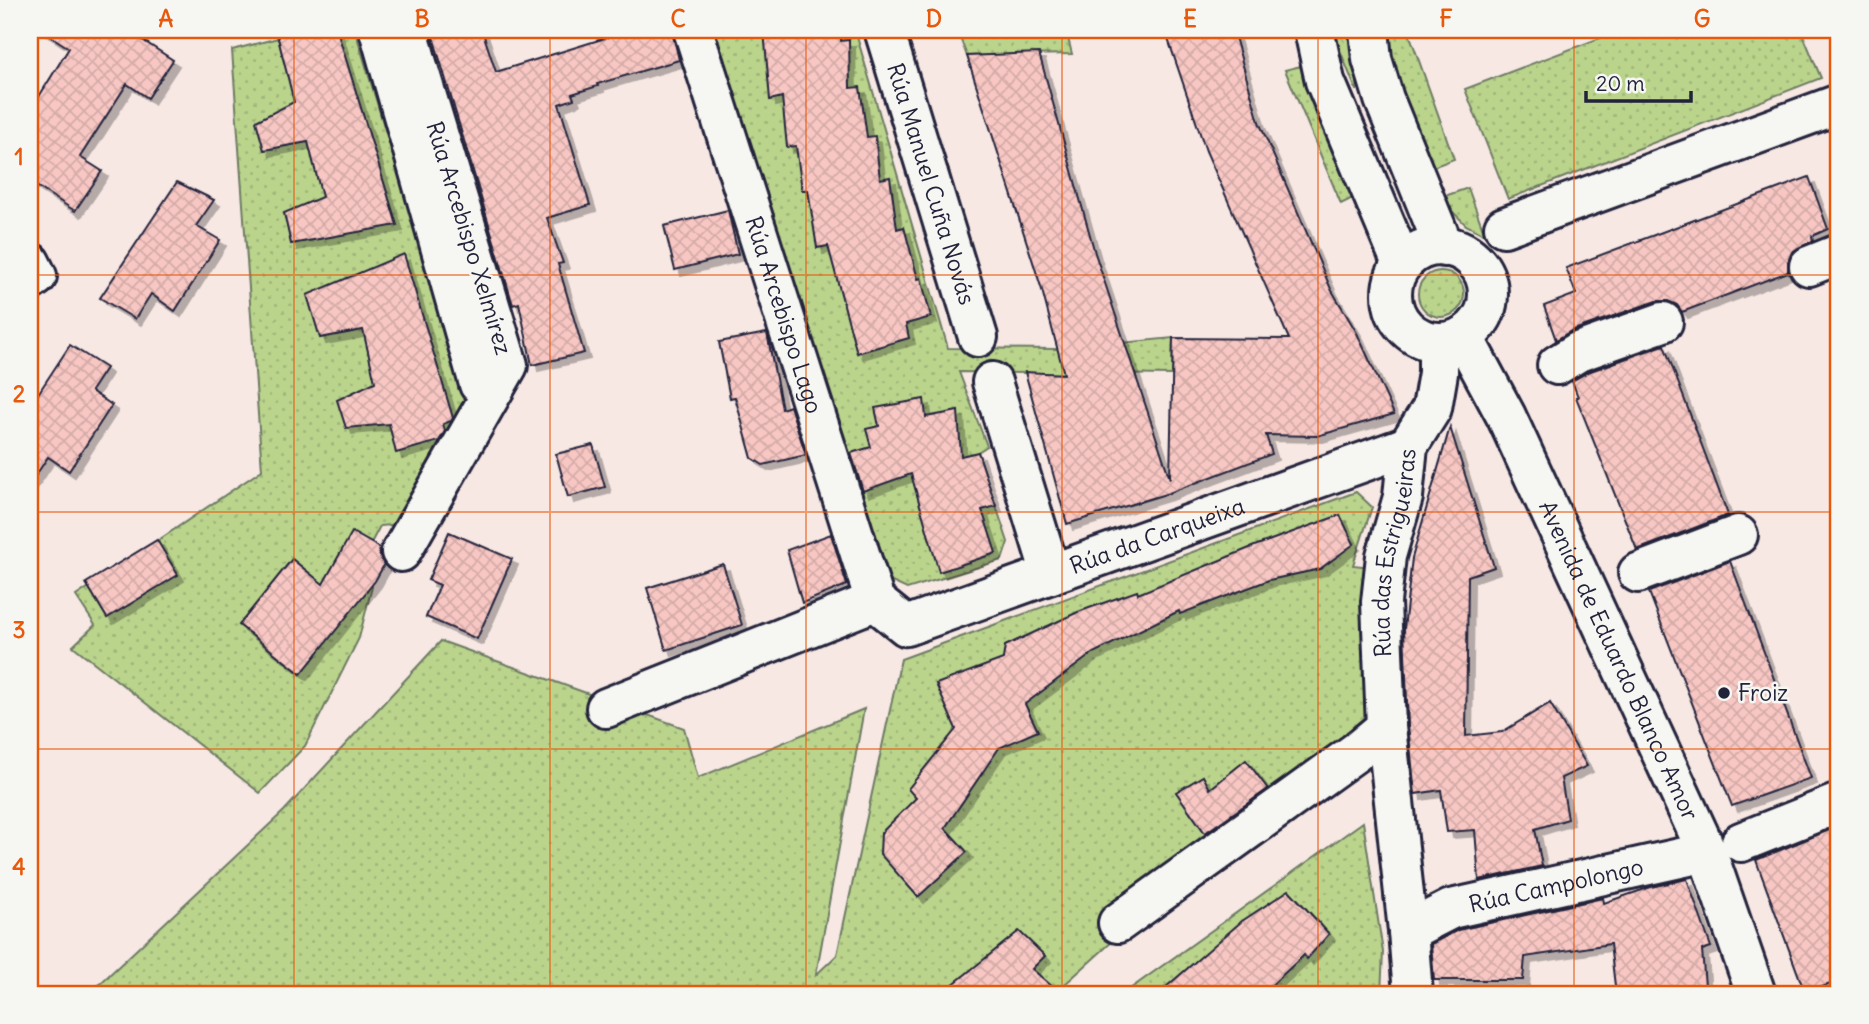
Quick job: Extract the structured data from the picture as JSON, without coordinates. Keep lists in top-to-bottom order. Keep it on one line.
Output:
{"streets":{"street":["Rúa Manuel Cuña Novás","Rúa Arcebispo Xelmírez","Rúa Arcebispo Lago","Rúa da Carqueixa","Rúa das Estrigueiras","Avenida de Eduardo Blanco Amor","Rúa Campolongo"]},"crossings":[["Rúa Arcebispo Lago","Rúa da Carqueixa"],["Rúa da Carqueixa","Rúa das Estrigueiras"],["Rúa das Estrigueiras","Avenida de Eduardo Blanco Amor"],["Rúa das Estrigueiras","Rúa Campolongo"],["Avenida de Eduardo Blanco Amor","Rúa Campolongo"]],"places":["Froiz"],"scale_bar":"20 m","grid":{"columns":["A","B","C","D","E","F","G"],"rows":["1","2","3","4"]}}
